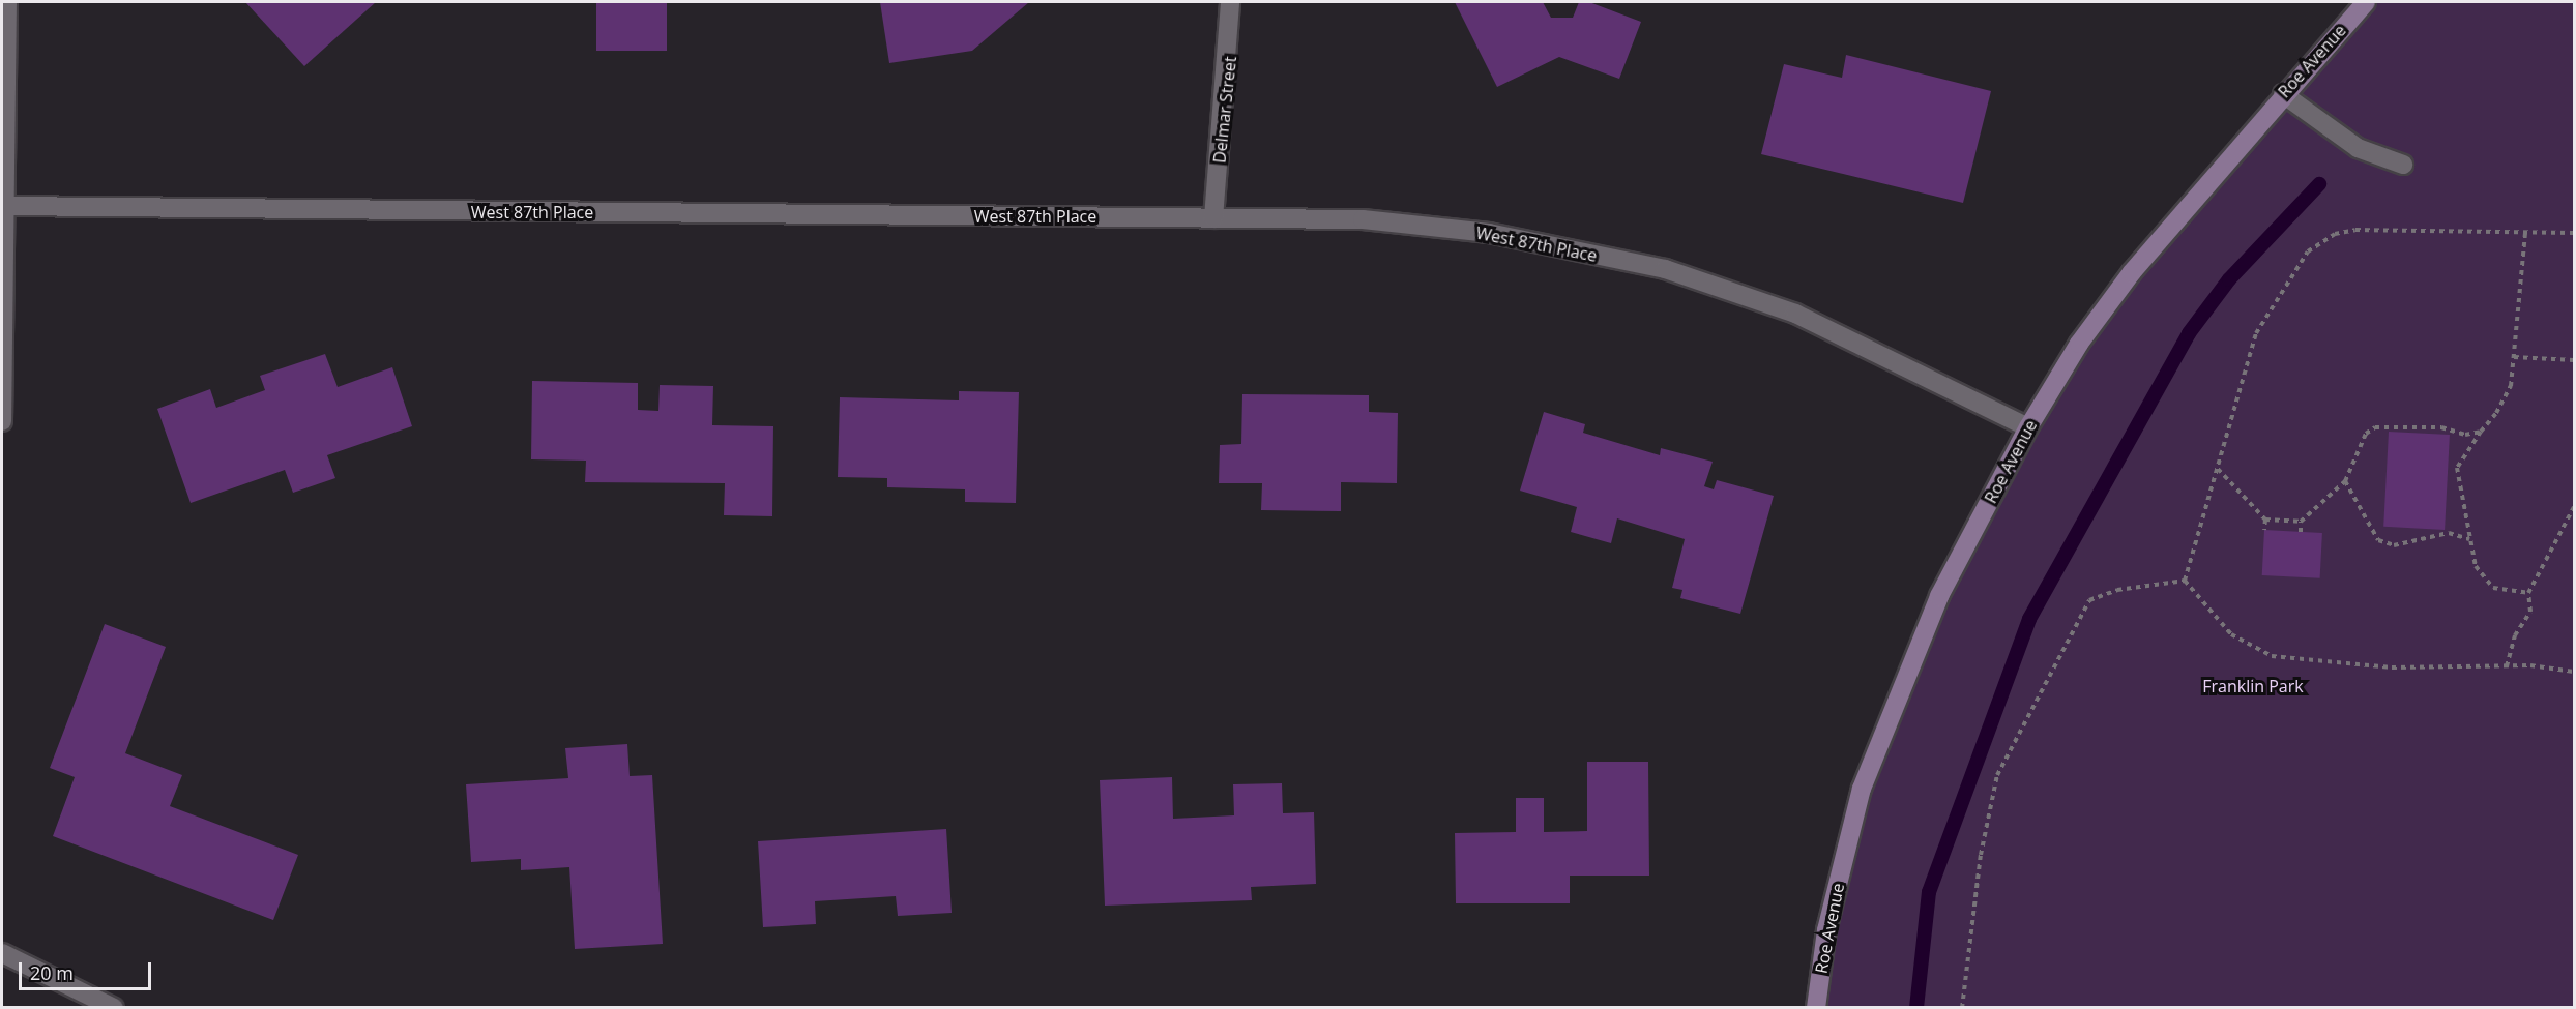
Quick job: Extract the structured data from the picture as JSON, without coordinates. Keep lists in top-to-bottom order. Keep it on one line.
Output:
{"streets":{"main road":["Roe Avenue"],"street":["Delmar Street","West 87th Place"]},"crossings":[["Roe Avenue","West 87th Place"],["Delmar Street","West 87th Place"]],"parks":["Franklin Park"],"scale_bar":"20 m"}
